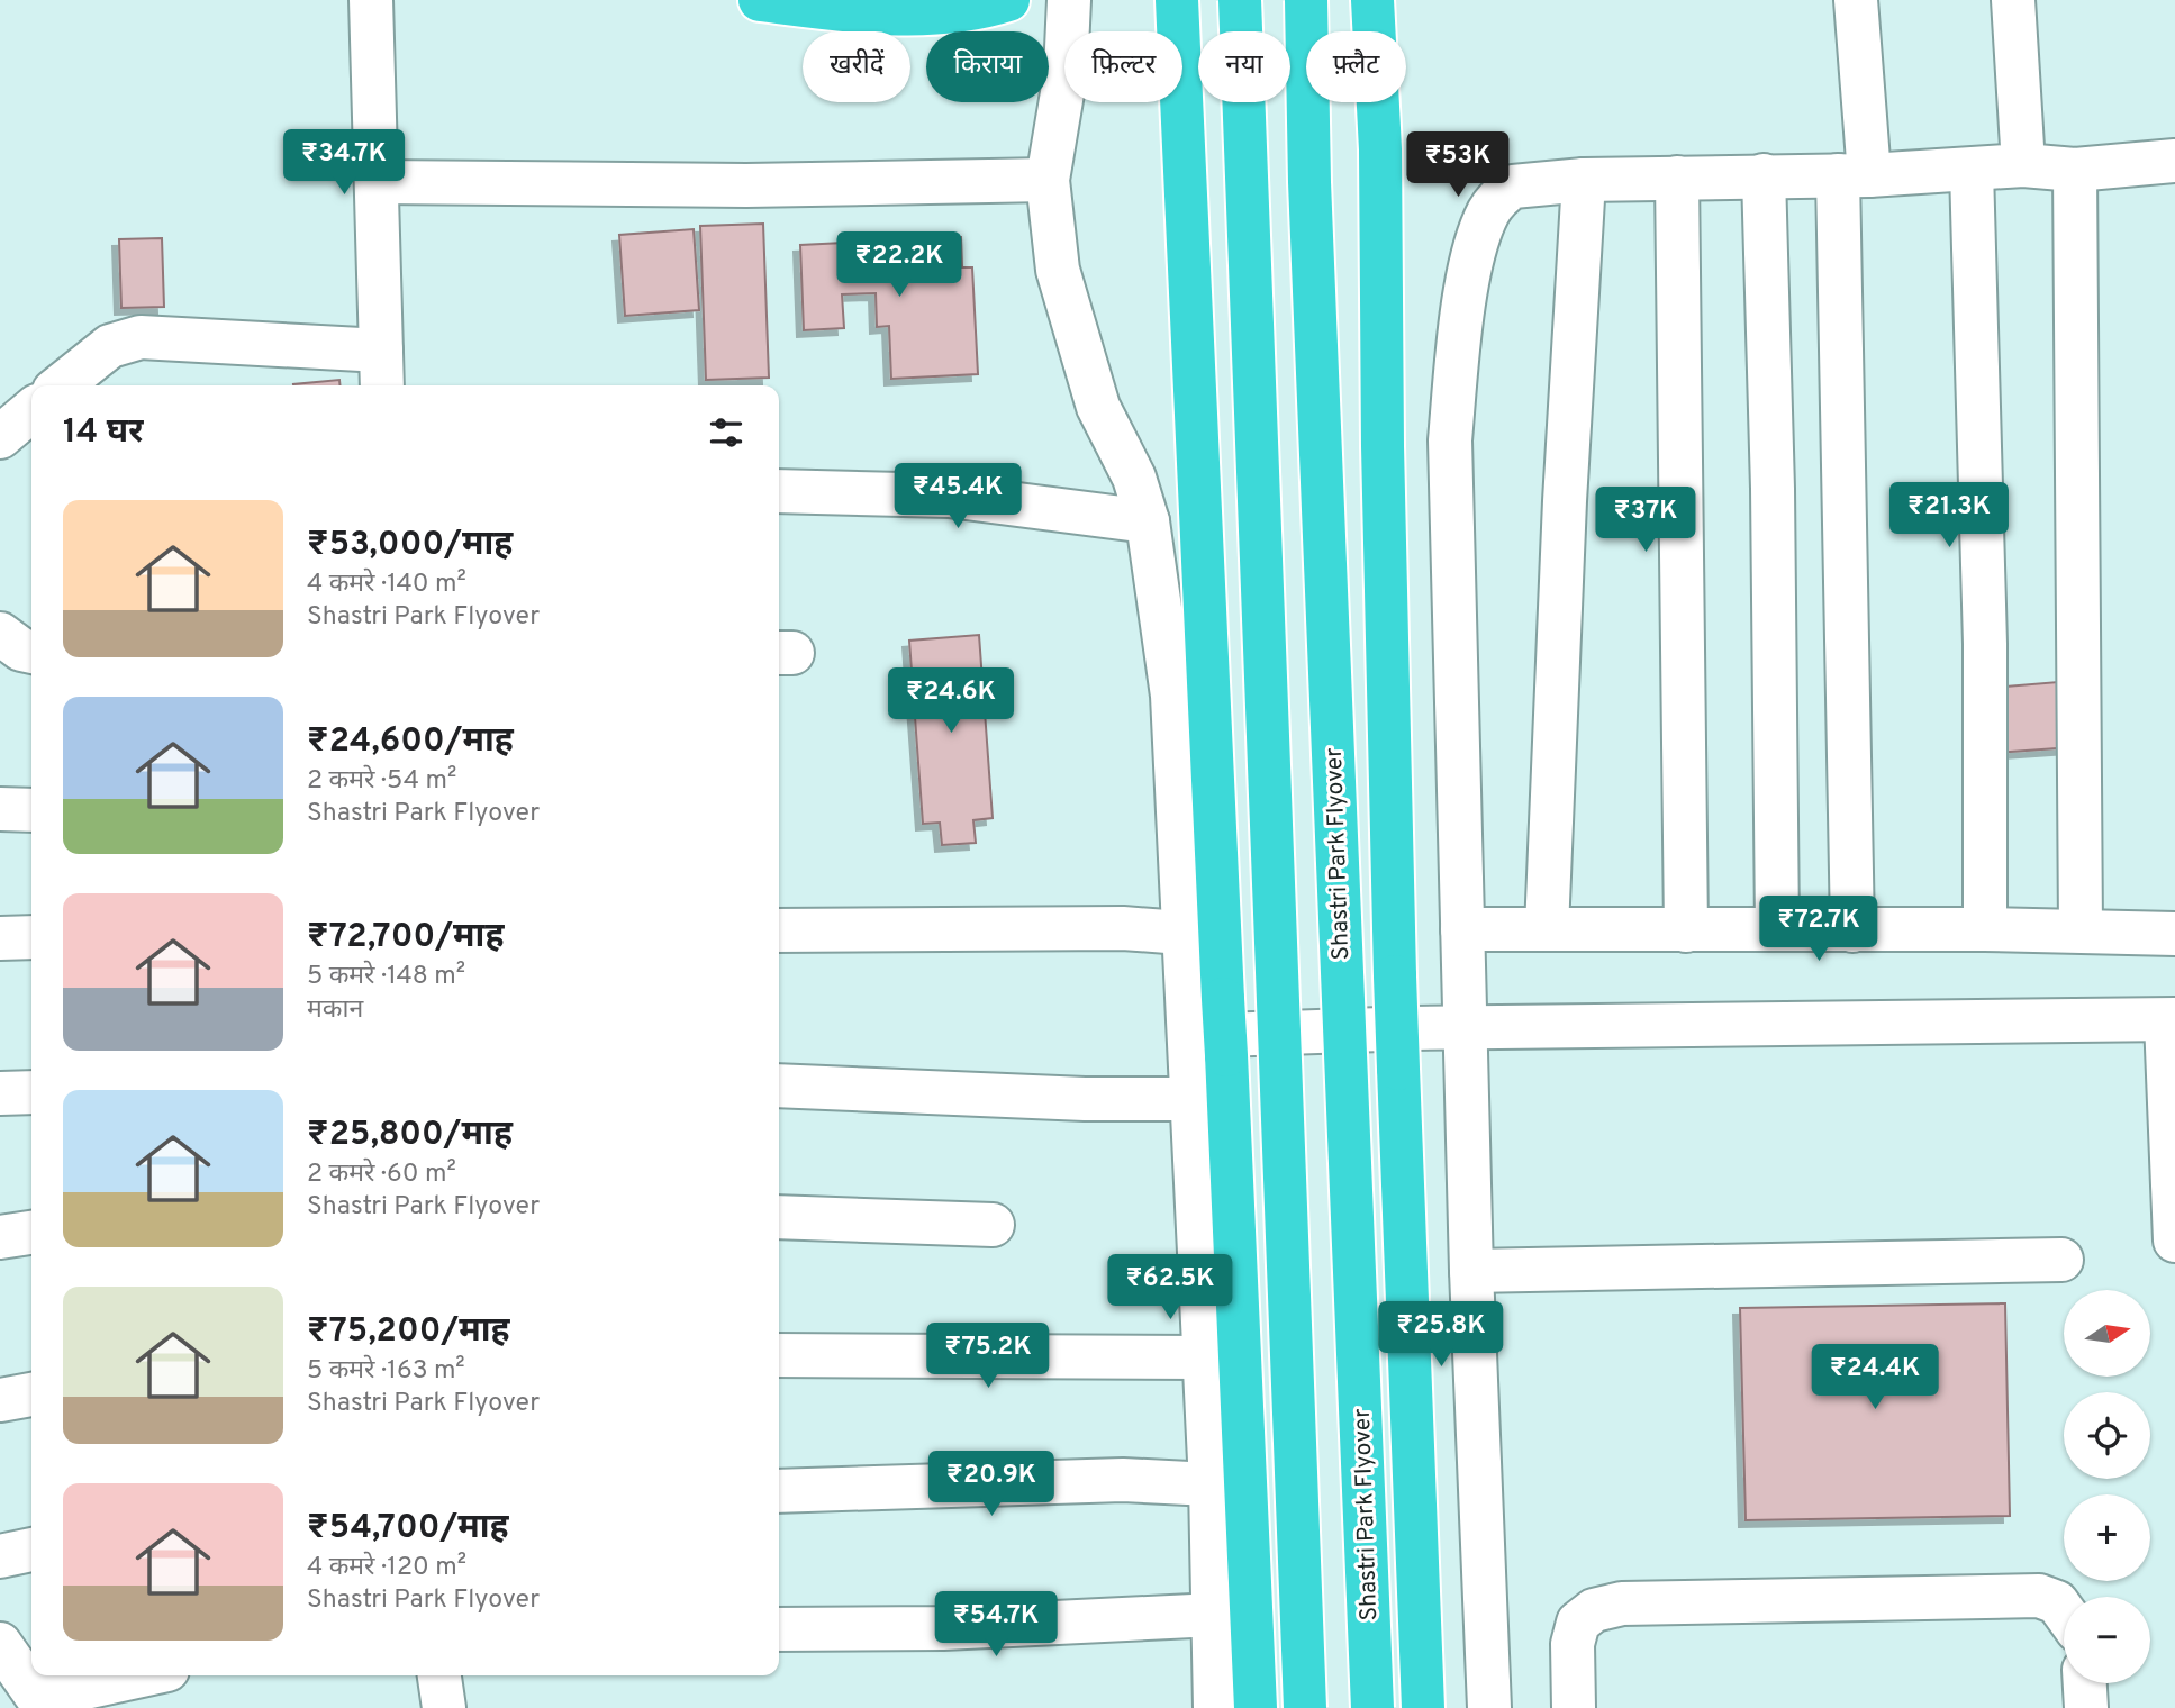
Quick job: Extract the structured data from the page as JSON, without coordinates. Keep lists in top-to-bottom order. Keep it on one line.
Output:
{"streets":{"highway":["Shastri Park Flyover"]},"north":"right","page":{"chip":["खरीदें","किराया","फ़िल्टर","नया","फ़्लैट"],"price":["₹34.7K","₹53K","₹22.2K","₹45.4K","₹21.3K","₹37K","₹24.6K","₹72.7K","₹62.5K","₹25.8K","₹75.2K","₹24.4K","₹20.9K","₹54.7K"],"heading":"14 घर","list":[{"name":"₹53,000/माह","note":"4 कमरे · 140 m² · Shastri Park Flyover"},{"name":"₹24,600/माह","note":"2 कमरे · 54 m² · Shastri Park Flyover"},{"name":"₹72,700/माह","note":"5 कमरे · 148 m² · मकान"},{"name":"₹25,800/माह","note":"2 कमरे · 60 m² · Shastri Park Flyover"},{"name":"₹75,200/माह","note":"5 कमरे · 163 m² · Shastri Park Flyover"},{"name":"₹54,700/माह","note":"4 कमरे · 120 m² · Shastri Park Flyover"}],"map_buttons":["+","−"]}}
